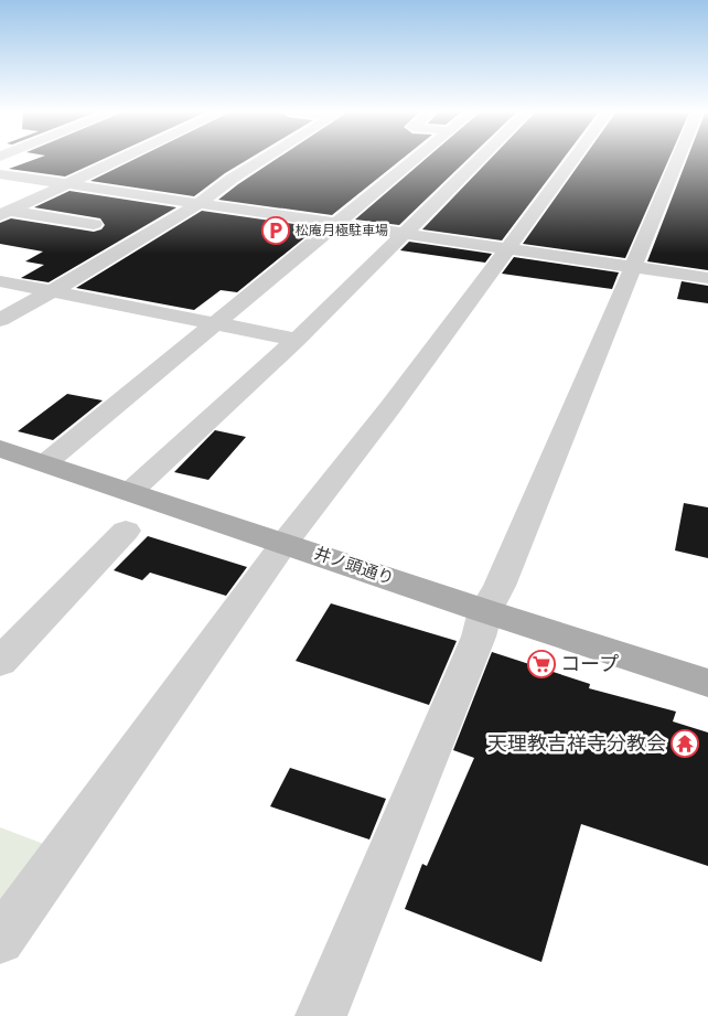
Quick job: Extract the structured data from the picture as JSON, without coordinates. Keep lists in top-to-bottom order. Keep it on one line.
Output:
{"streets":{"main road":["井ノ頭通り"]},"places":{"parking":["松庵月極駐車場"],"supermarket":["コープ"],"temple":["天理教吉祥寺分教会"]}}
